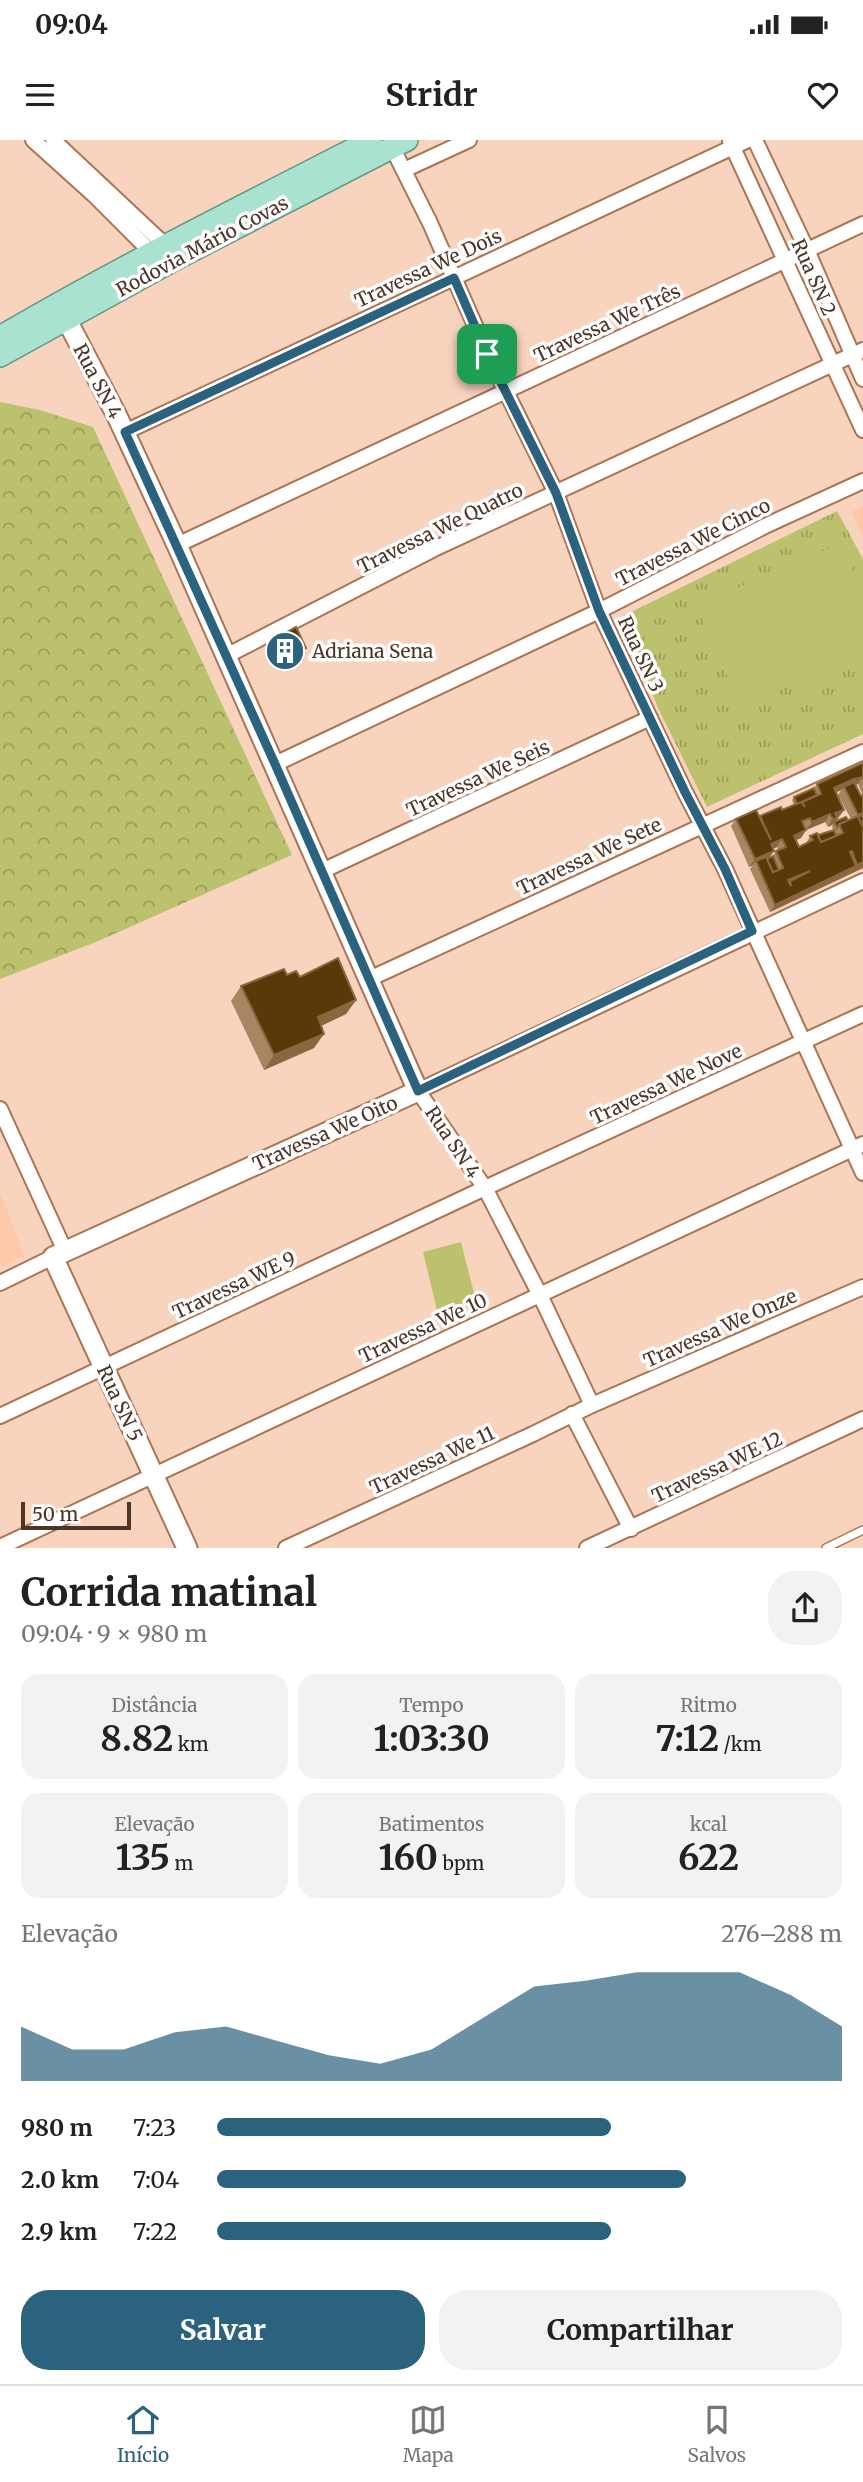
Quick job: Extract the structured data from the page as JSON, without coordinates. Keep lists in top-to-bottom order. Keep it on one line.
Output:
{"streets":{"main road":["Rodovia Mário Covas","Rua SN 4","Travessa We Oito","Rua SN 5"],"street":["Travessa We Dois","Rua SN 2","Travessa We Três","Travessa We Quatro","Travessa We Cinco","Rua SN 3","Travessa We Seis","Travessa We Sete","Travessa We Nove","Travessa WE 9","Travessa We 10","Travessa We Onze","Travessa We 11","Travessa WE 12"]},"crossings":[["Rodovia Mário Covas","Rua SN 4"],["Rodovia Mário Covas","Rua SN 3"],["Travessa We Dois","Rua SN 2"],["Travessa We Dois","Rua SN 4"],["Travessa We Dois","Rua SN 3"],["Rua SN 2","Travessa We Três"],["Rua SN 2","Travessa We Quatro"],["Travessa We Três","Rua SN 4"],["Travessa We Três","Rua SN 3"],["Rua SN 4","Travessa We Quatro"],["Rua SN 4","Travessa We Cinco"],["Rua SN 4","Travessa We Seis"],["Rua SN 4","Travessa We Sete"],["Rua SN 4","Travessa We Nove"],["Rua SN 4","Travessa We Oito"],["Rua SN 4","Travessa WE 9"],["Rua SN 4","Travessa We 10"],["Rua SN 4","Travessa We Onze"],["Rua SN 4","Travessa We 11"],["Travessa We Quatro","Rua SN 3"],["Travessa We Cinco","Rua SN 3"],["Rua SN 3","Travessa We Seis"],["Rua SN 3","Travessa We Sete"],["Rua SN 3","Travessa We Nove"],["Rua SN 3","Travessa We Oito"],["Rua SN 3","Travessa We 10"],["Travessa We Nove","Travessa WE 9"],["Travessa We Oito","Rua SN 5"],["Travessa WE 9","Rua SN 5"],["Travessa We 10","Rua SN 5"],["Travessa We Onze","Travessa We 11"]],"places":{"building":["Adriana Sena"]},"scale_bar":"50 m","page":{"status":"09:04","header":"Stridr","scale":"50 m","heading":["Corrida matinal","09:04 · 9 × 980 m"],"stats":[["Distância","8.82 km"],["Tempo","1:03:30"],["Ritmo","7:12 /km"],["Elevação","135 m"],["Batimentos","160 bpm"],["kcal","622"]],"chart":["Elevação","276–288 m"],"list":[{"name":"980 m","note":"7:23"},{"name":"2.0 km","note":"7:04"},{"name":"2.9 km","note":"7:22"}],"buttons":["Salvar","Compartilhar"],"tabs":["Início","Mapa","Salvos"]}}
